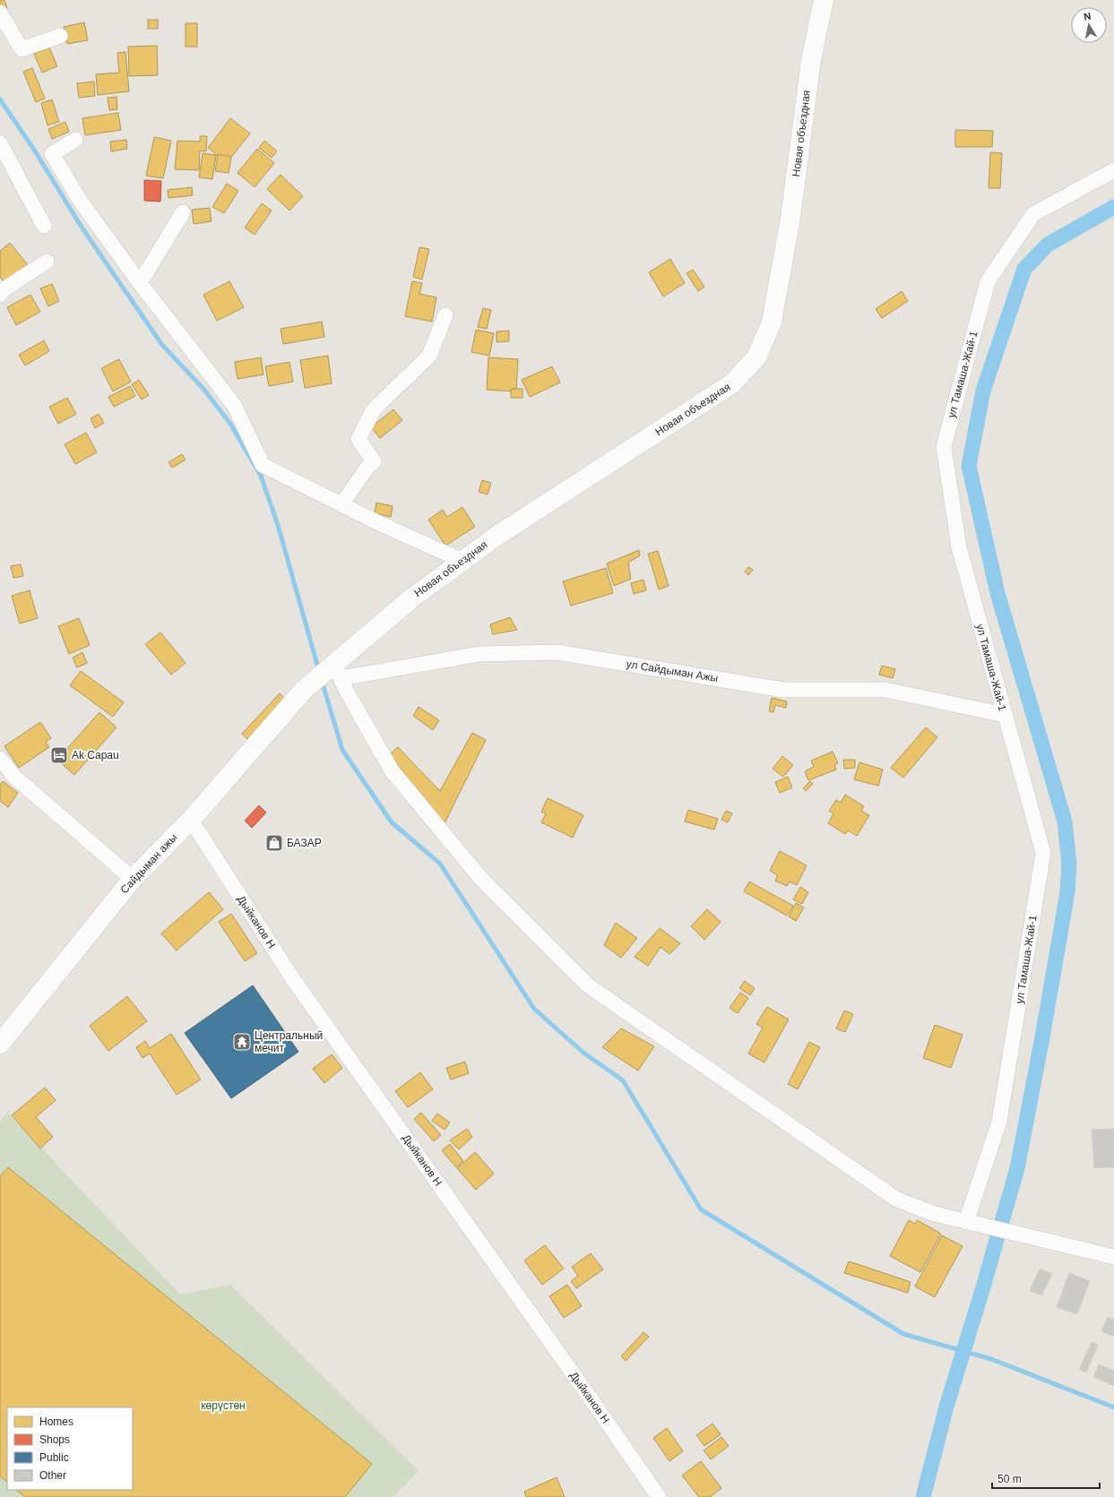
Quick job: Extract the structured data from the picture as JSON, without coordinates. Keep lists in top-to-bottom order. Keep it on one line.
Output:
{"streets":{"main road":["Новая объездная","Сайдыман ажы"],"street":["ул Тамаша-Жай-1","ул Сайдыман Ажы","Дыйканов Н"]},"crossings":[["Новая объездная","ул Сайдыман Ажы"],["Новая объездная","Сайдыман ажы"],["ул Тамаша-Жай-1","ул Сайдыман Ажы"],["Сайдыман ажы","Дыйканов Н"]],"parks":["көрүстөн"],"places":{"hotel":["Ak Capau"],"shop":["БАЗАР"],"temple":["Центральный мечит"]},"legend":["Homes","Shops","Public","Other"],"scale_bar":"50 m","north":"top"}
